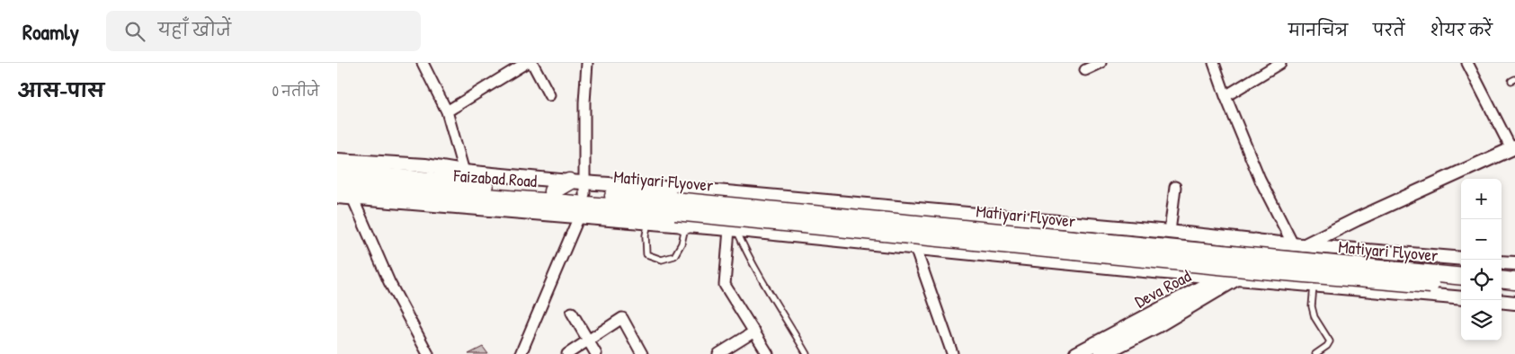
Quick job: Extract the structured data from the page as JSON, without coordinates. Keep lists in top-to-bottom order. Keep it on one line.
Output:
{"streets":{"highway":["Faizabad Road","Matiyari Flyover"],"main road":["Deva Road"]},"crossings":[["Faizabad Road","Matiyari Flyover"]],"page":{"header":"Roamly","search":"यहाँ खोजें","nav":["मानचित्र","परतें","शेयर करें"],"heading":["आस-पास","0 नतीजे"],"map_buttons":["+","−"]}}
